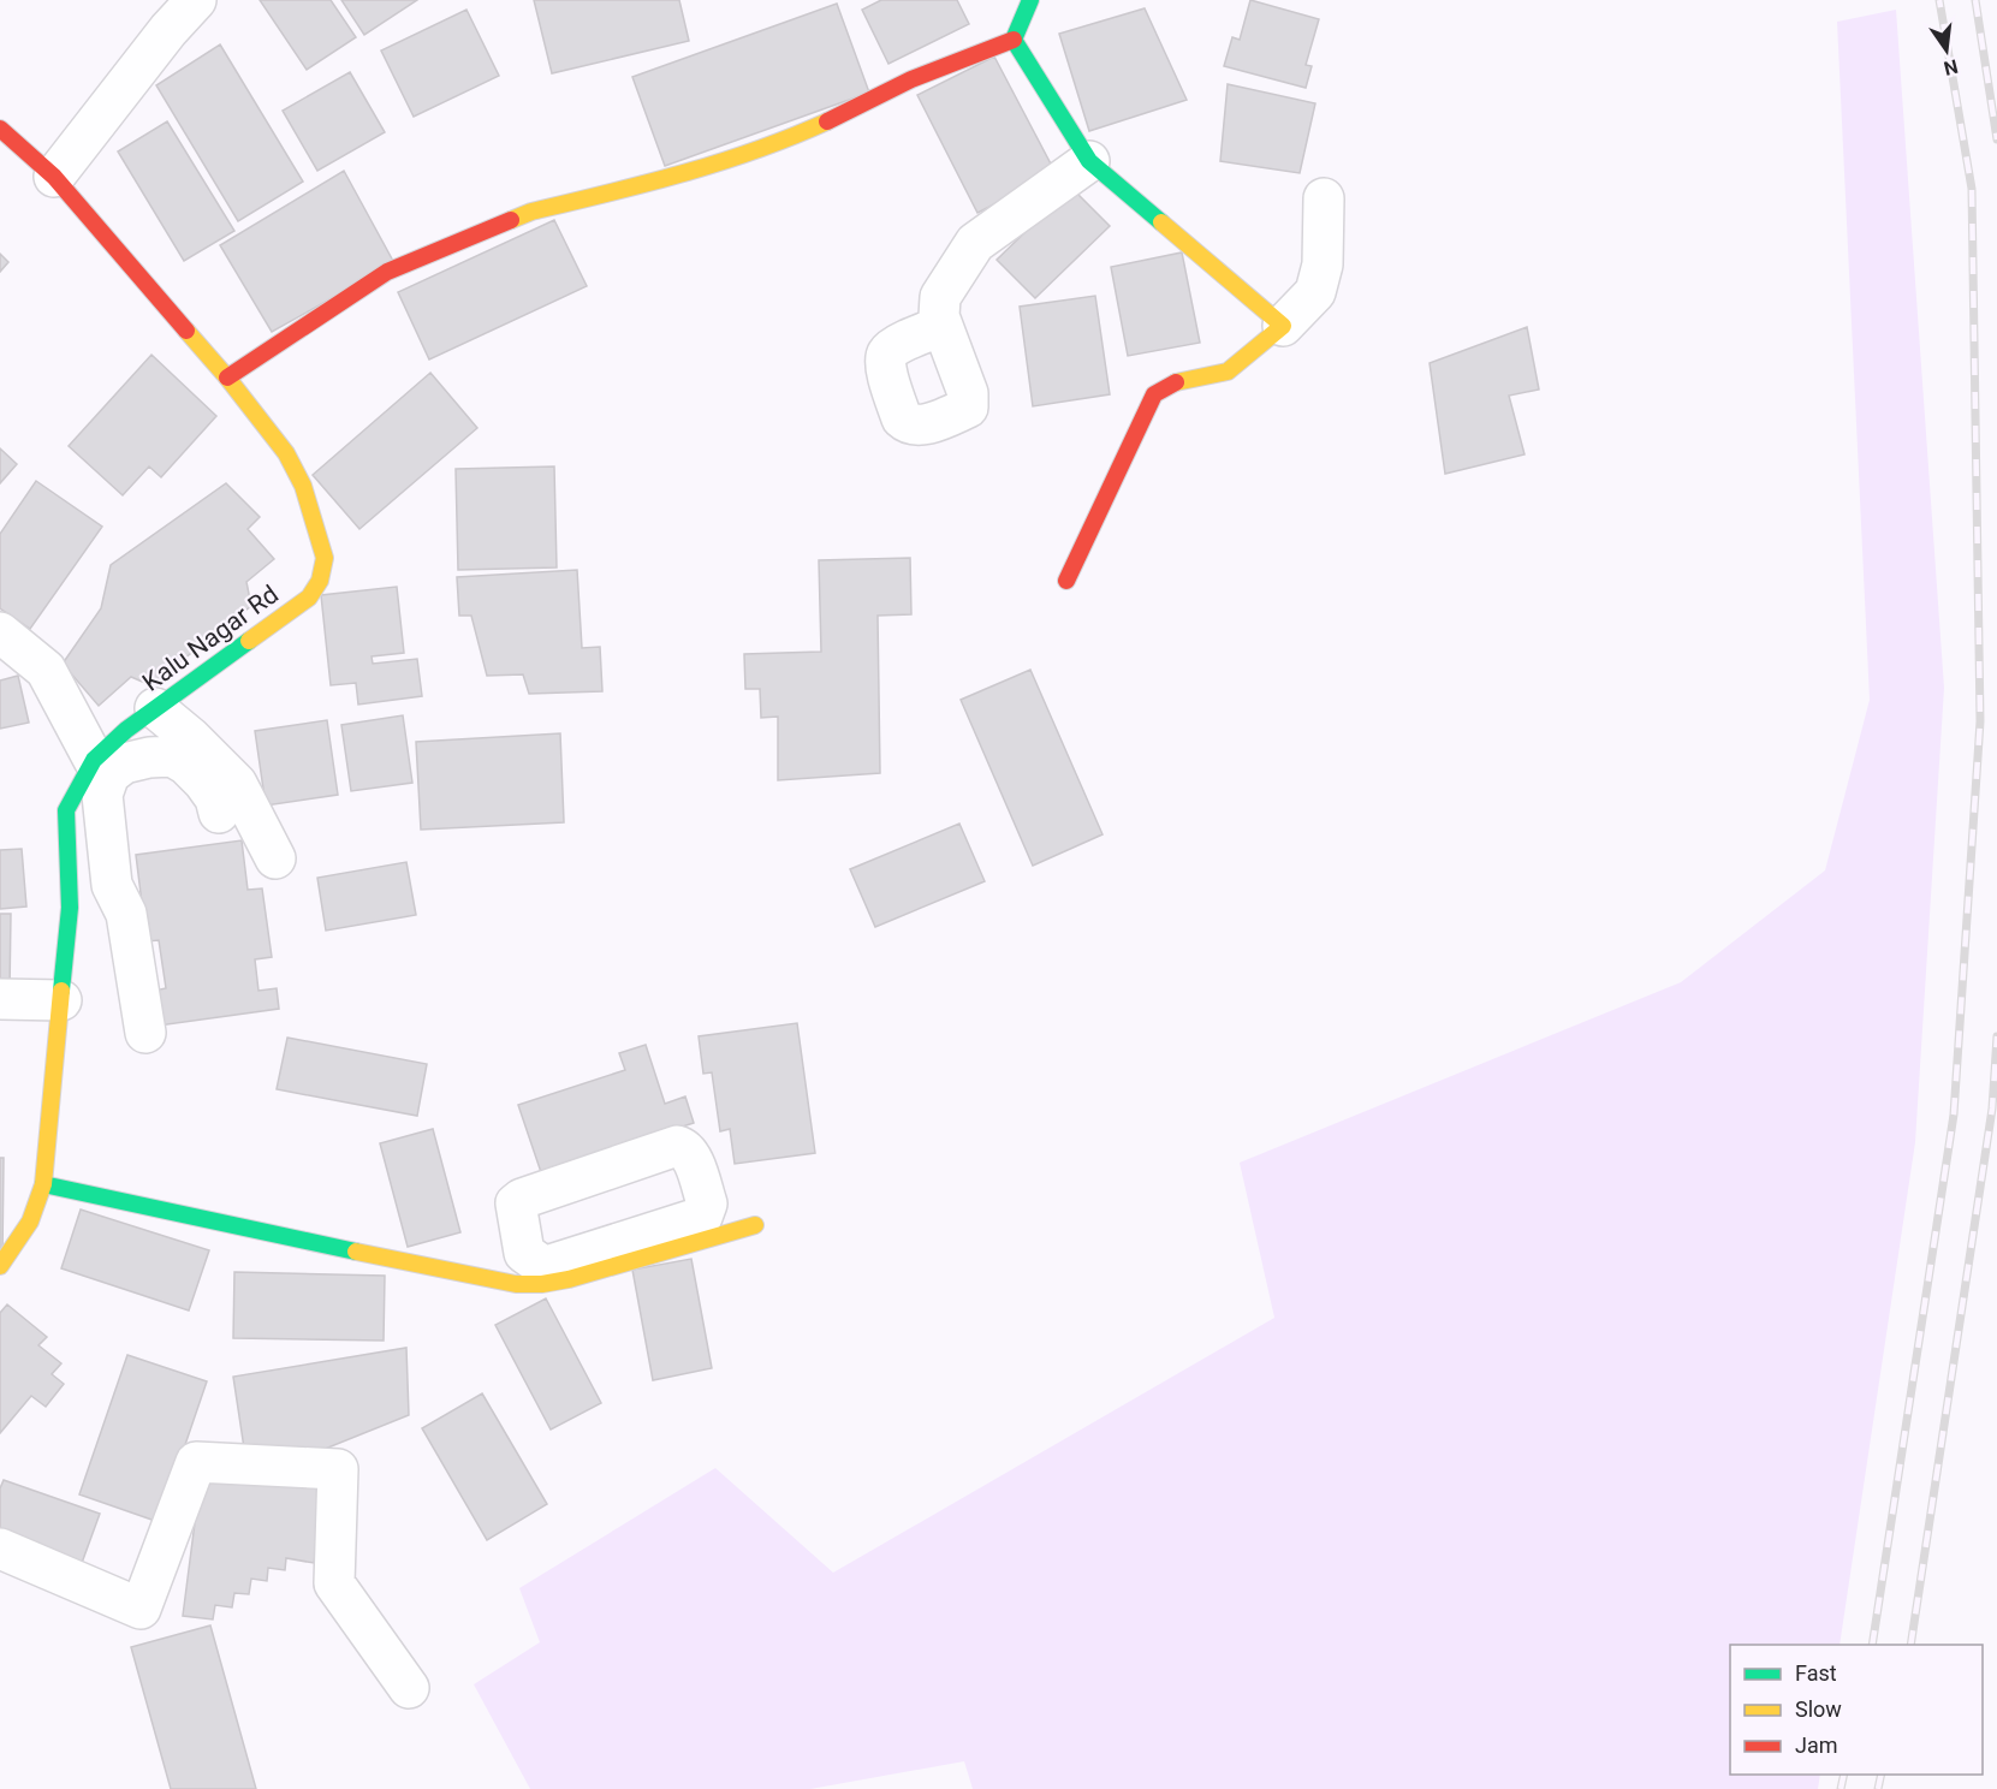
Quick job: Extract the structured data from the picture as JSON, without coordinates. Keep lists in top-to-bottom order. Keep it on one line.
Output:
{"streets":{"street":["Kalu Nagar Rd"]},"legend":["Fast","Slow","Jam"],"north":"bottom"}
